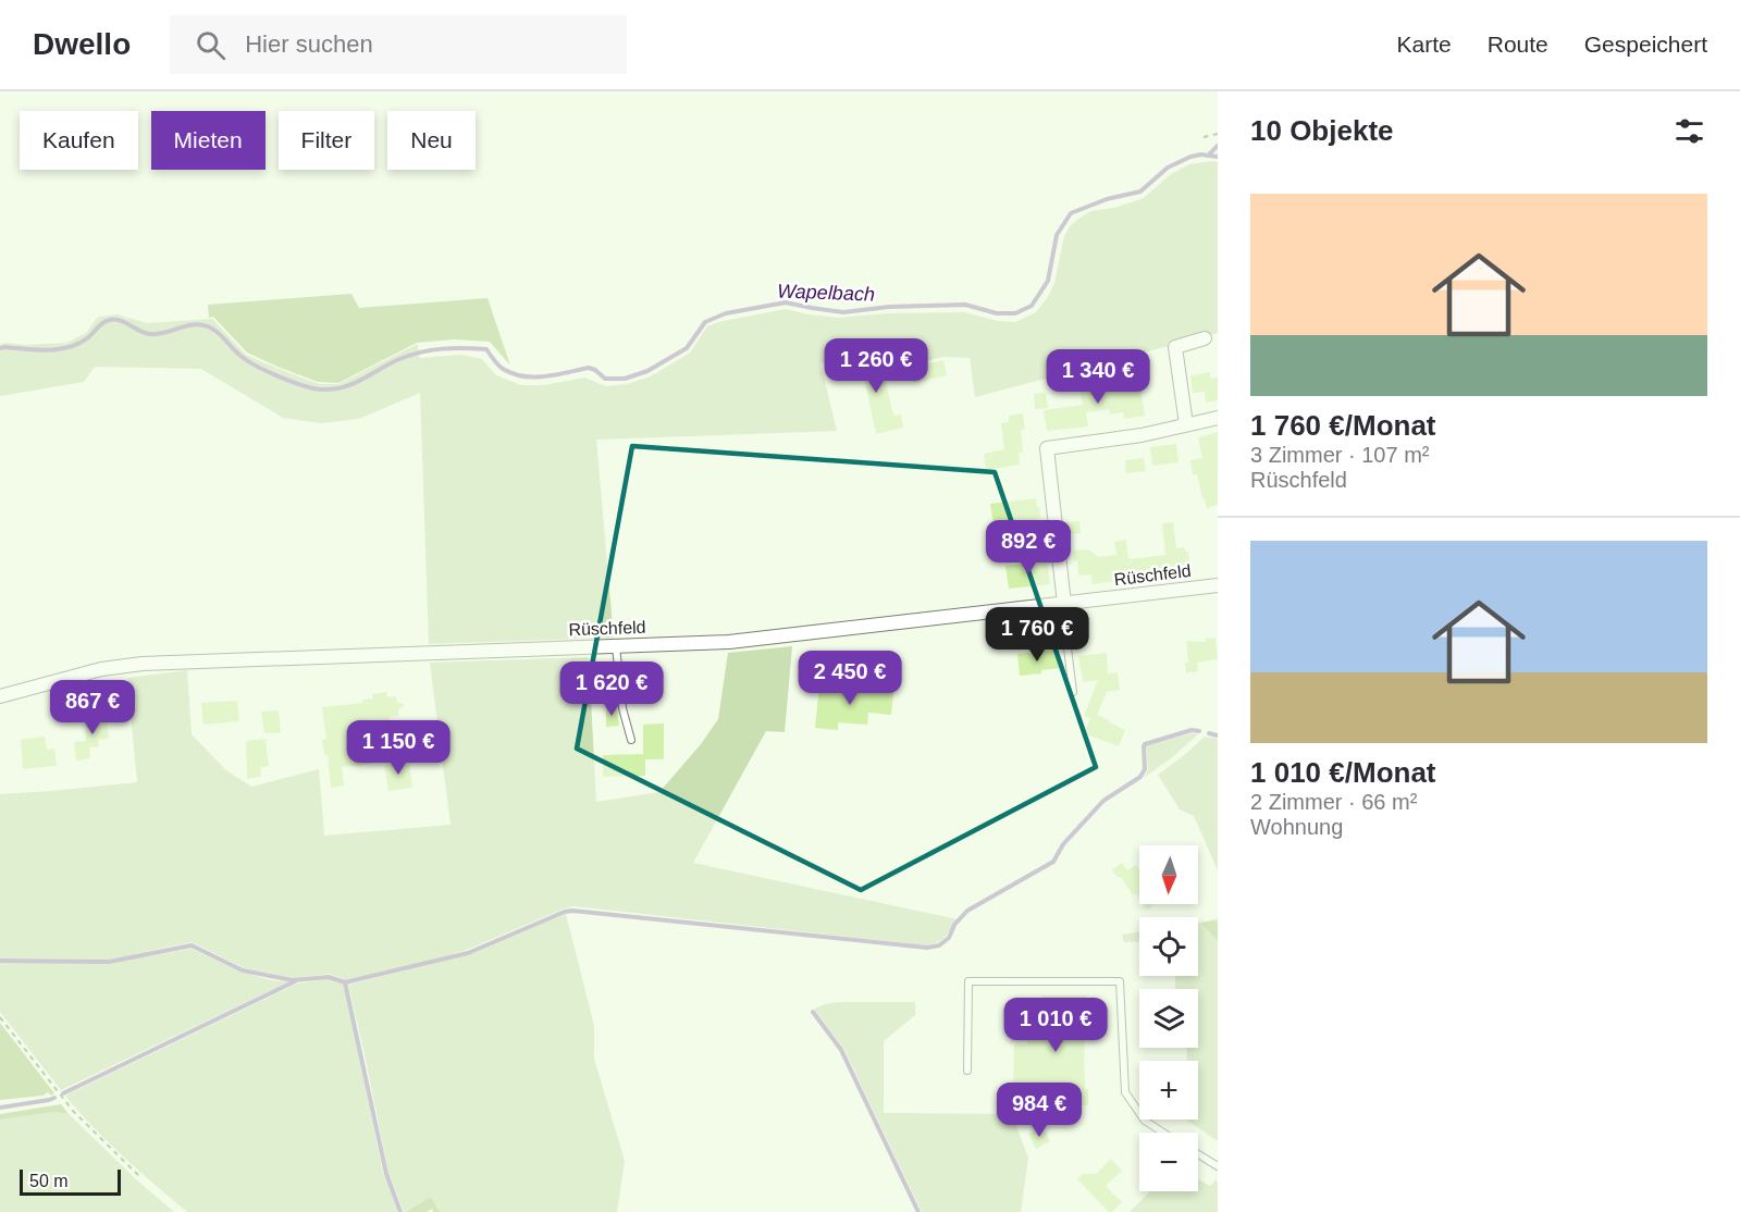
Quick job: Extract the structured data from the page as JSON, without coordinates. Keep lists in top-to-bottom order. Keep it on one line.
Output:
{"streets":{"street":["Rüschfeld"]},"water":["Wapelbach"],"scale_bar":"50 m","north":"bottom","page":{"header":"Dwello","search":"Hier suchen","nav":["Karte","Route","Gespeichert"],"heading":"10 Objekte","chip":["Kaufen","Mieten","Filter","Neu"],"list":[{"name":"1 760 €/Monat","note":"3 Zimmer · 107 m² · Rüschfeld"},{"name":"1 010 €/Monat","note":"2 Zimmer · 66 m² · Wohnung"}],"price":["1 260 €","1 340 €","892 €","1 760 €","2 450 €","1 620 €","867 €","1 150 €","1 010 €","984 €"],"map_buttons":["+","−"],"scale":"50 m"}}
